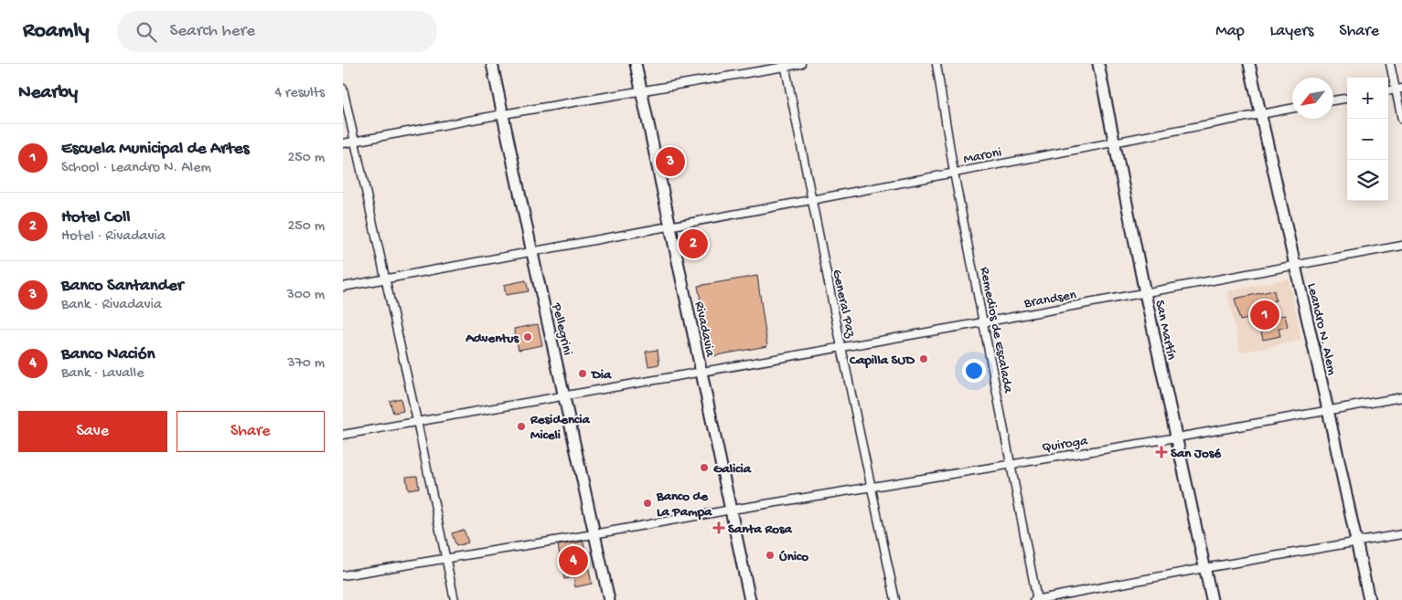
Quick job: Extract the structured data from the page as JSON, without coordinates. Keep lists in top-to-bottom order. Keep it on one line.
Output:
{"streets":{"main road":["Pellegrini","Rivadavia","Leandro N. Alem","San Martín"],"street":["Maroni","Brandsen","General Paz","Remedios de Escalada","Quiroga"]},"crossings":[["Maroni","General Paz"],["Maroni","Pellegrini"],["Maroni","Rivadavia"],["Maroni","Leandro N. Alem"],["Maroni","Remedios de Escalada"],["Maroni","San Martín"],["Brandsen","General Paz"],["Brandsen","Pellegrini"],["Brandsen","Rivadavia"],["Brandsen","Leandro N. Alem"],["Brandsen","Remedios de Escalada"],["Brandsen","San Martín"],["General Paz","Quiroga"],["Pellegrini","Quiroga"],["Rivadavia","Quiroga"],["Leandro N. Alem","Quiroga"],["Remedios de Escalada","Quiroga"],["San Martín","Quiroga"]],"places":{"other":["Adventus","Capilla SUD","Dia","Residencia Miceli","Galicia","Banco de La Pampa","Único"],"health":["San José","Santa Rosa"]},"north":"bottom left","page":{"header":"Roamly","search":"Search here","nav":["Map","Layers","Share"],"heading":["Nearby","4 results"],"map_buttons":["+","−"],"list":[{"mark":"1","name":"Escuela Municipal de Artes","note":"School · Leandro N. Alem","value":"250 m"},{"mark":"2","name":"Hotel Coll","note":"Hotel · Rivadavia","value":"250 m"},{"mark":"3","name":"Banco Santander","note":"Bank · Rivadavia","value":"300 m"},{"mark":"4","name":"Banco Nación","note":"Bank · Lavalle","value":"370 m"}],"pins":["3","2","1","4"],"buttons":["Save","Share"]}}
